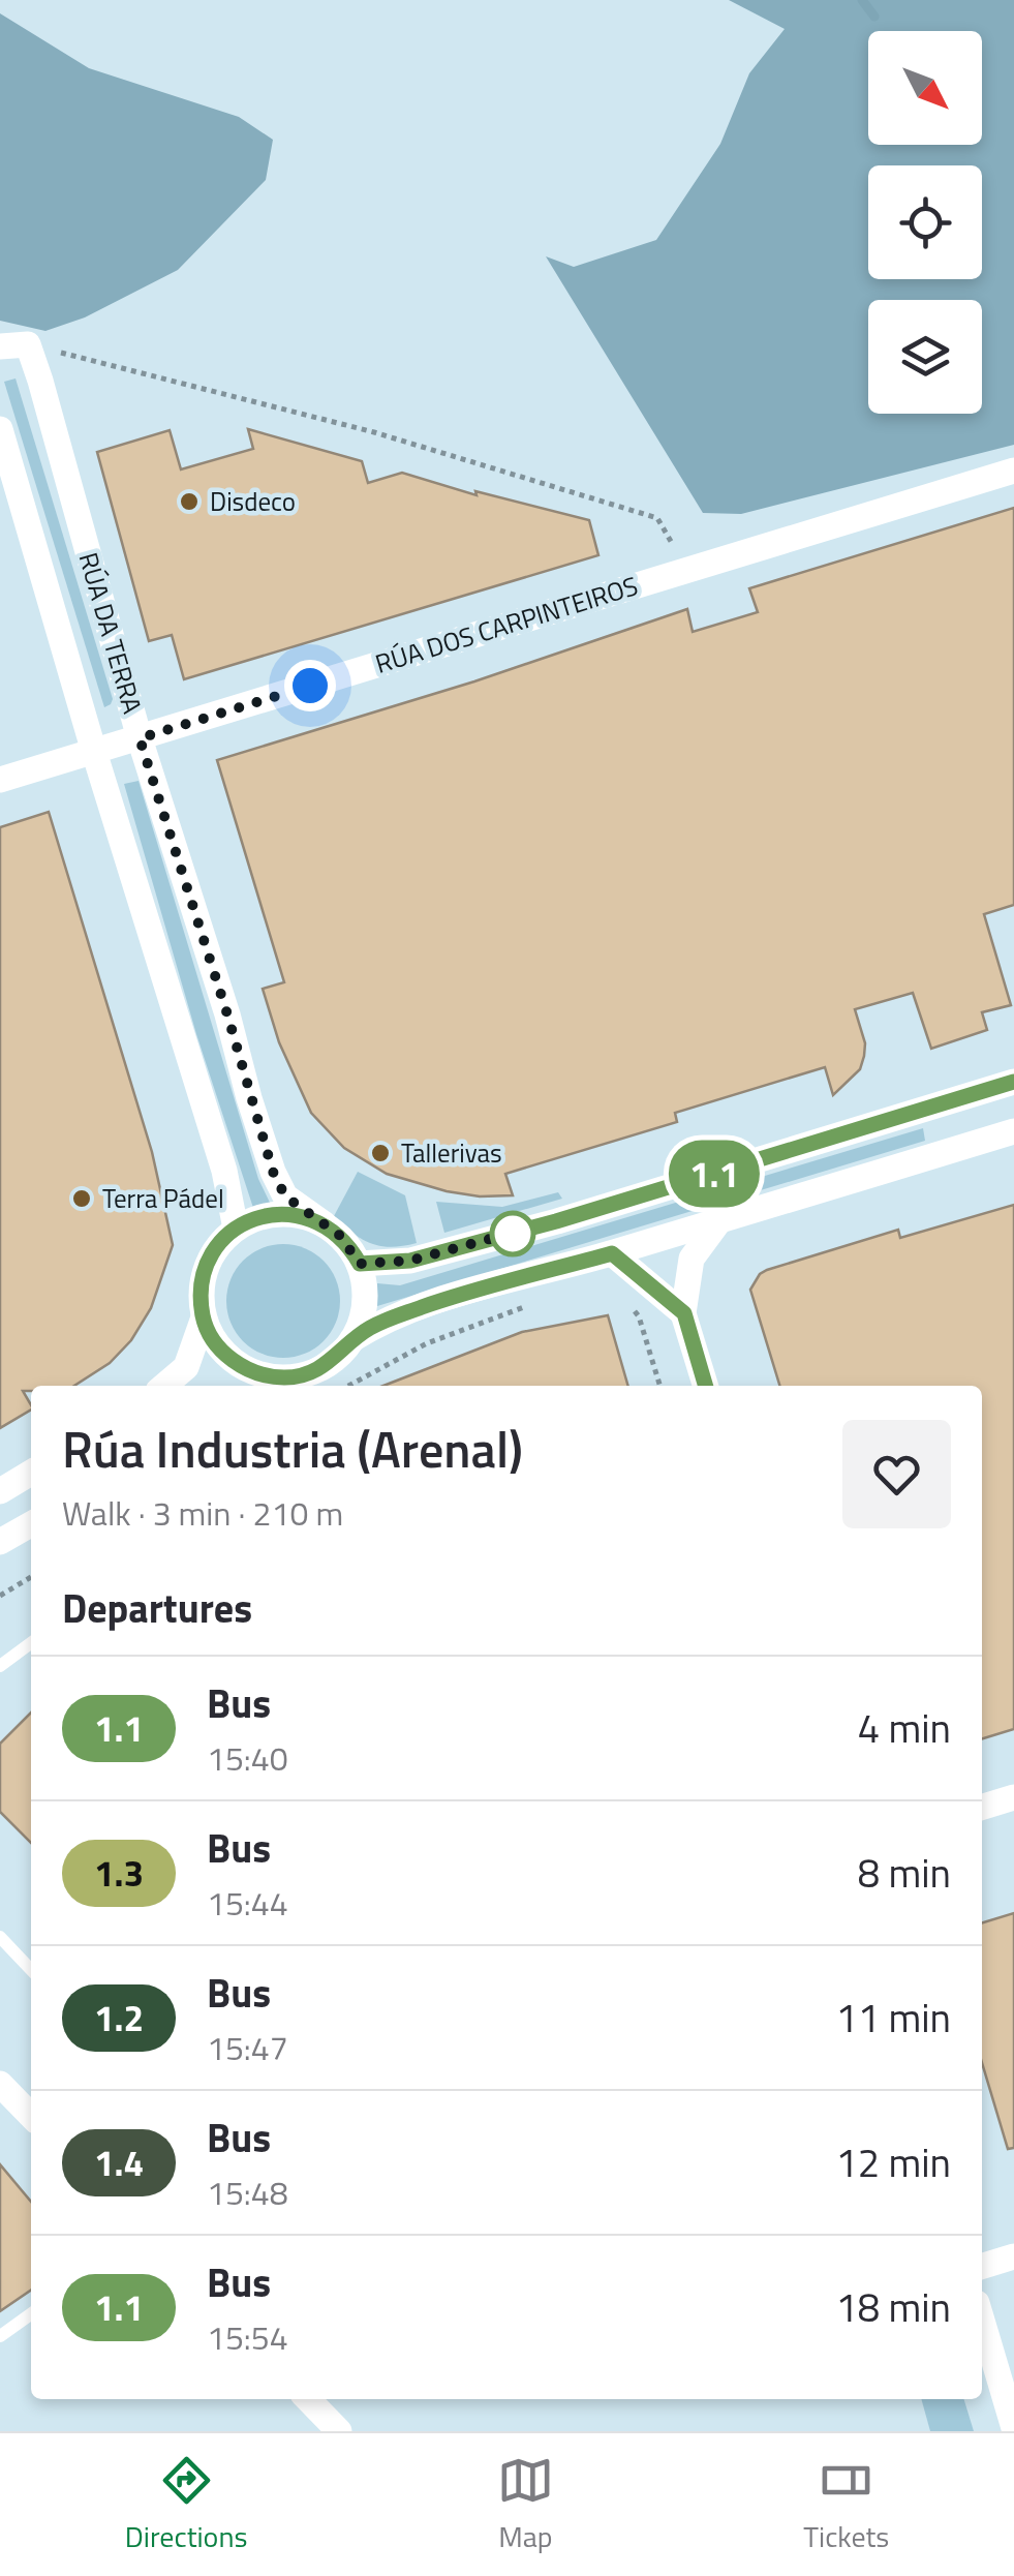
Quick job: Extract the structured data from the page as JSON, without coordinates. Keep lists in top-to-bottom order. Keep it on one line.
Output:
{"streets":{"street":["RÚA DOS CARPINTEIROS","RÚA DA TERRA"]},"crossings":[["RÚA DOS CARPINTEIROS","RÚA DA TERRA"]],"places":["Disdeco","Tallerivas","Terra Pádel"],"lines":["bus line 1.1"],"north":"bottom right","page":{"on_map":"1.1","heading":[["Rúa Industria (Arenal)","Walk · 3 min · 210 m"],"Departures"],"list":[{"mark":"1.1","name":"Bus","note":"15:40","value":"4 min"},{"mark":"1.3","name":"Bus","note":"15:44","value":"8 min"},{"mark":"1.2","name":"Bus","note":"15:47","value":"11 min"},{"mark":"1.4","name":"Bus","note":"15:48","value":"12 min"},{"mark":"1.1","name":"Bus","note":"15:54","value":"18 min"}],"tabs":["Directions","Map","Tickets"]}}
